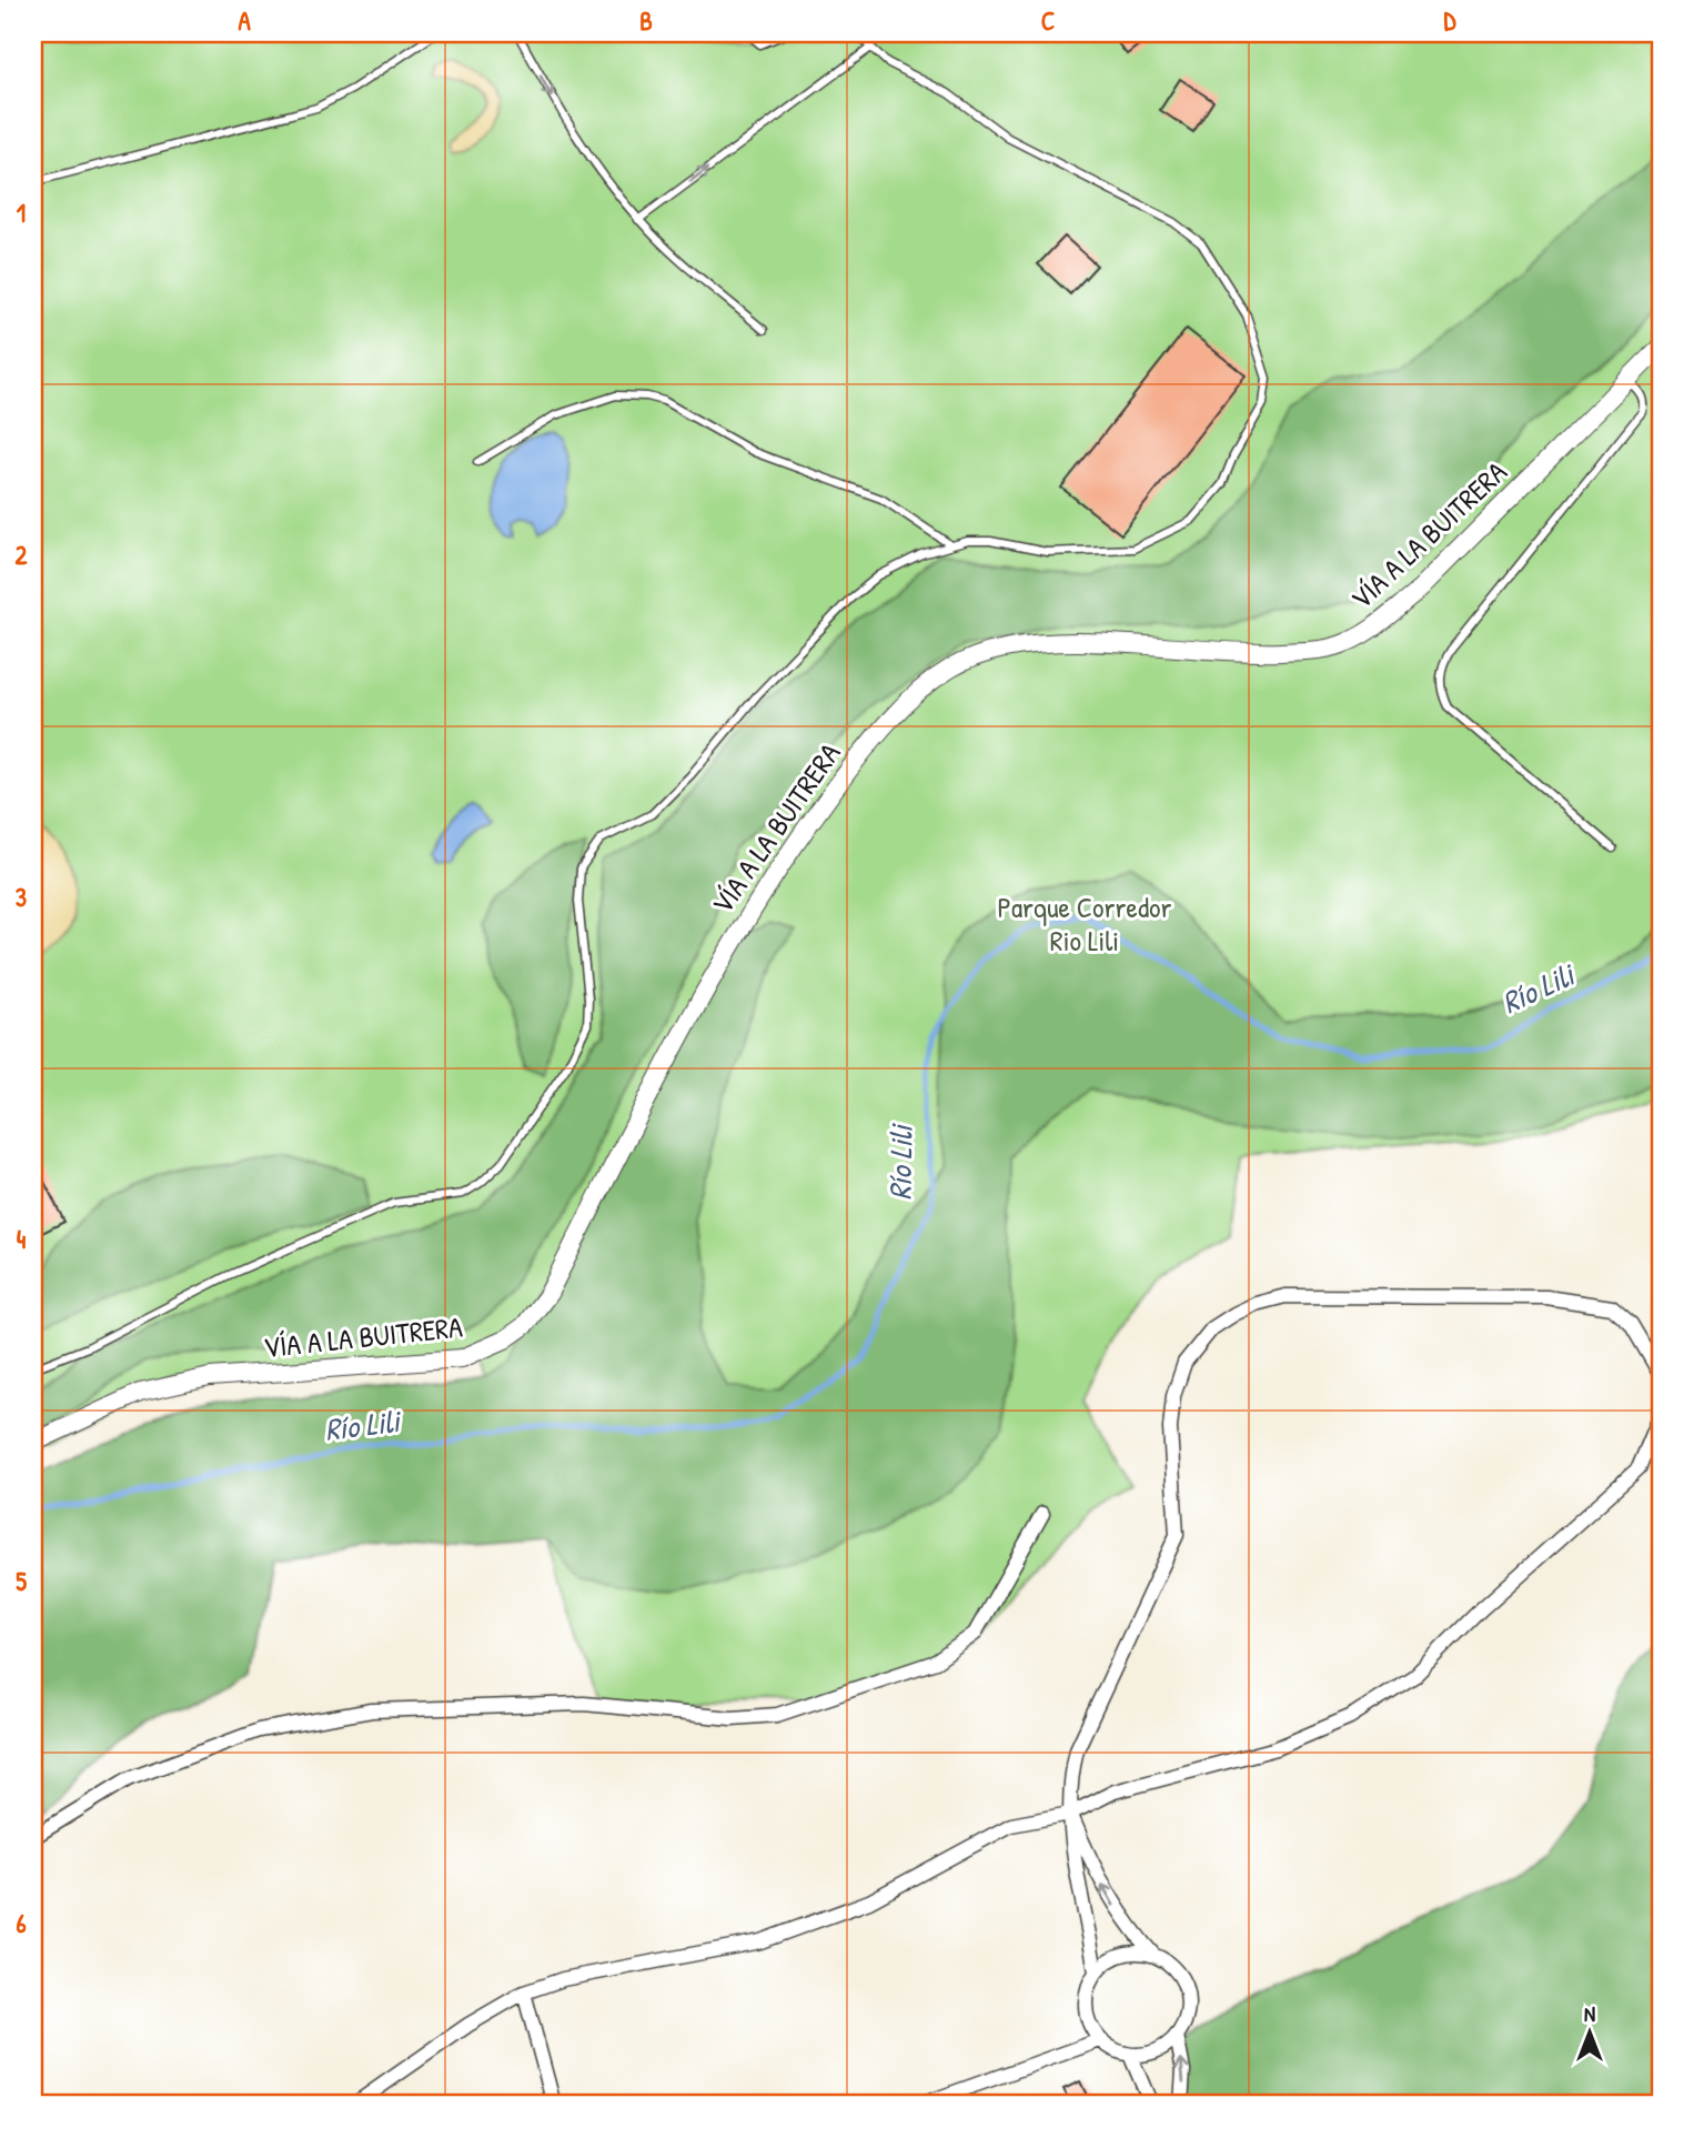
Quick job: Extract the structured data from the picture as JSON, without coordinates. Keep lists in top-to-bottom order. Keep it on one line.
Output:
{"streets":{"street":["VÍA A LA BUITRERA"]},"water":["Río Lili"],"parks":["Parque Corredor Rio Lili"],"north":"top","grid":{"columns":["A","B","C","D"],"rows":["1","2","3","4","5","6"]}}
